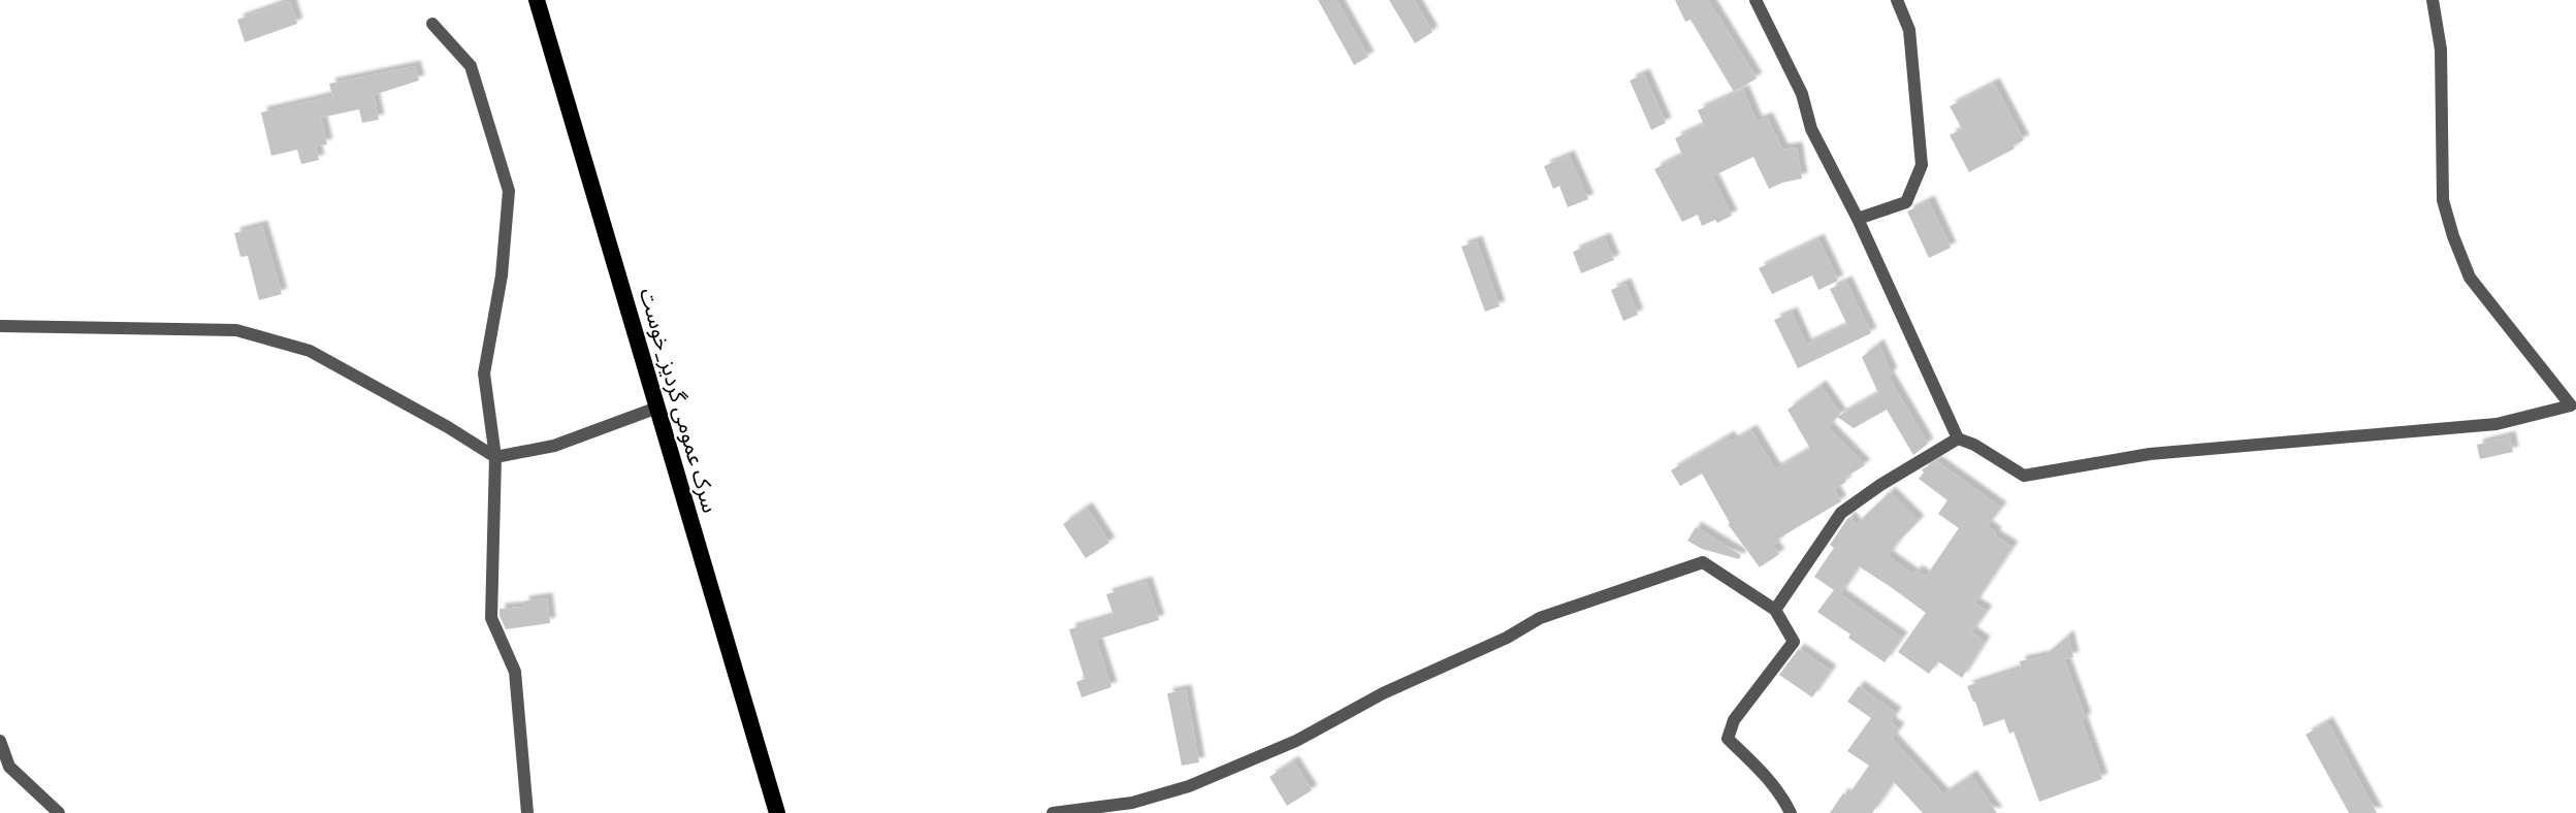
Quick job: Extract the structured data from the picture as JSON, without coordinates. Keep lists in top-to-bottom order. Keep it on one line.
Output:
{"streets":{"highway":["سرک عمومی گردیز_خوست"]}}
